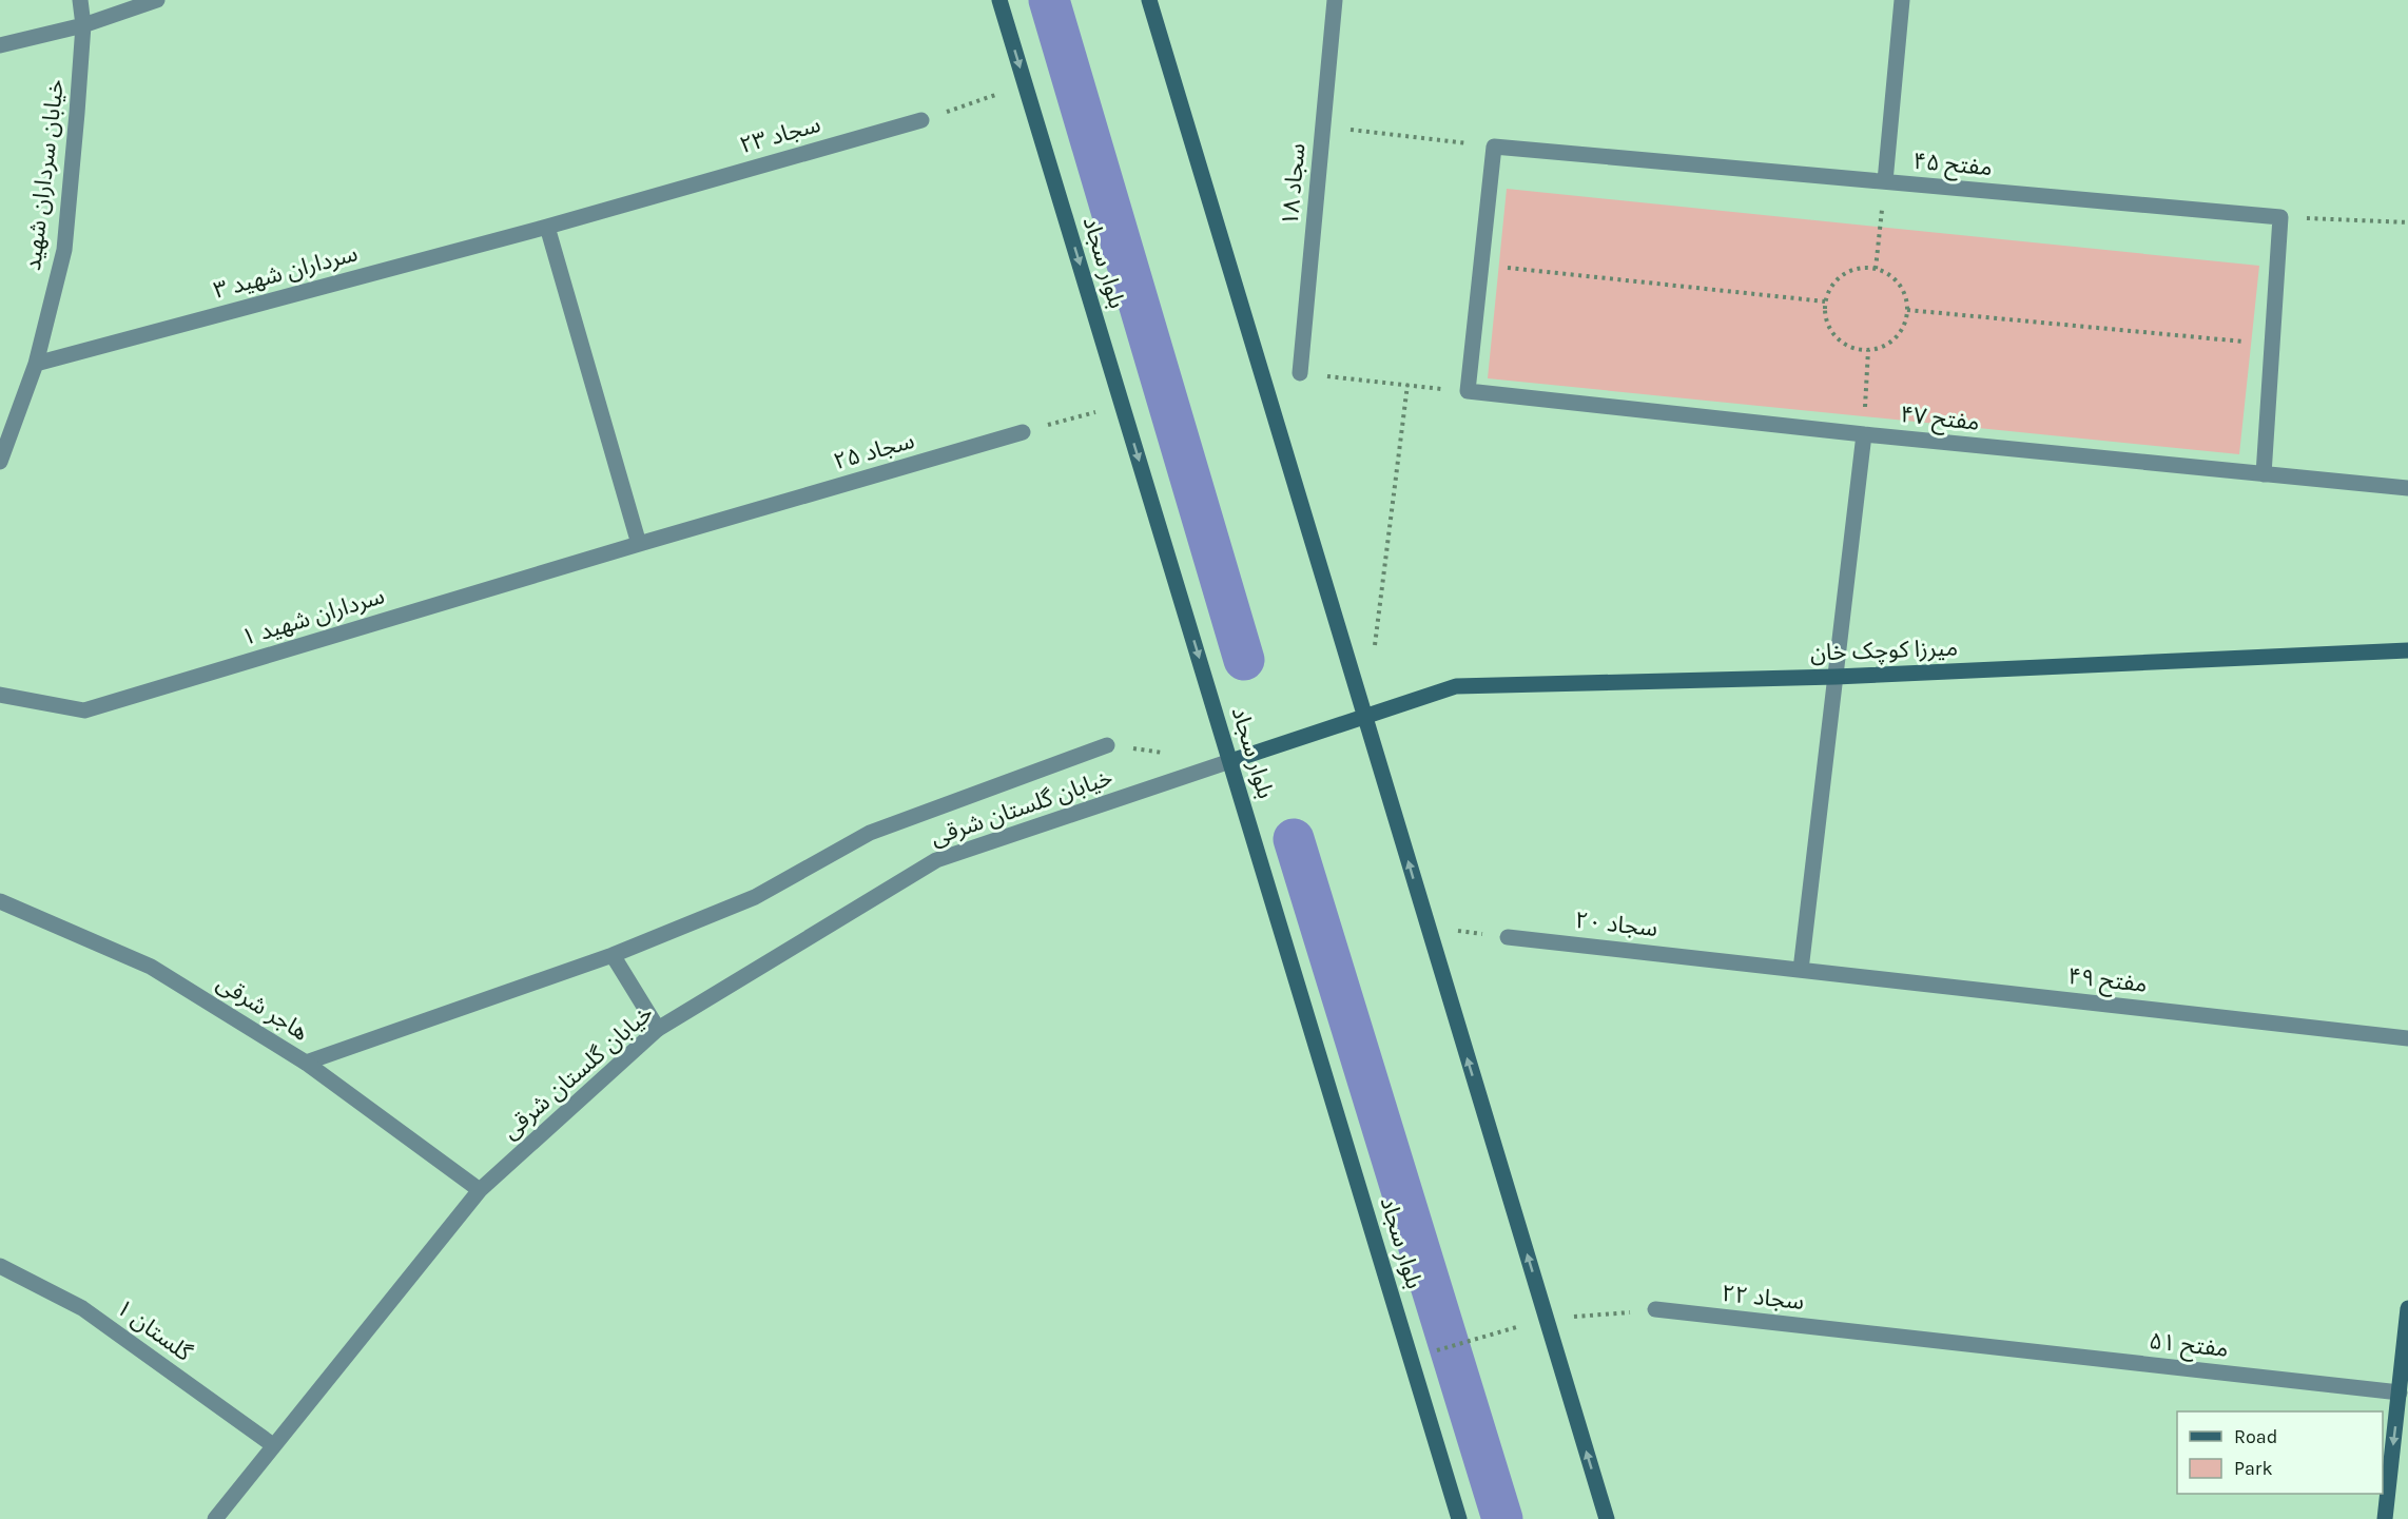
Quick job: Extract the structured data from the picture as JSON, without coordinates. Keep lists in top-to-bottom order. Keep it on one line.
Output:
{"streets":{"main road":["بلوار سجاد","میرزا کوچک خان"],"street":["سجاد ۲۳","مفتح ۴۵","خیابان سرداران شهید","سجاد ۱۸","سرداران شهید ۳","مفتح ۴۷","سجاد ۲۵","سرداران شهید ۱","خیابان گلستان شرقی","سجاد ۲۰","مفتح ۴۹","هاجر شرقی","سجاد ۲۲","گلستان ۱","مفتح ۵۱"]},"crossings":[["سجاد ۲۳","سرداران شهید ۳"],["خیابان سرداران شهید","سرداران شهید ۳"],["بلوار سجاد","میرزا کوچک خان"],["بلوار سجاد","خیابان گلستان شرقی"],["سجاد ۲۵","سرداران شهید ۱"],["میرزا کوچک خان","خیابان گلستان شرقی"],["خیابان گلستان شرقی","هاجر شرقی"],["خیابان گلستان شرقی","گلستان ۱"],["سجاد ۲۰","مفتح ۴۹"],["سجاد ۲۲","مفتح ۵۱"]],"legend":["Road","Park"]}
